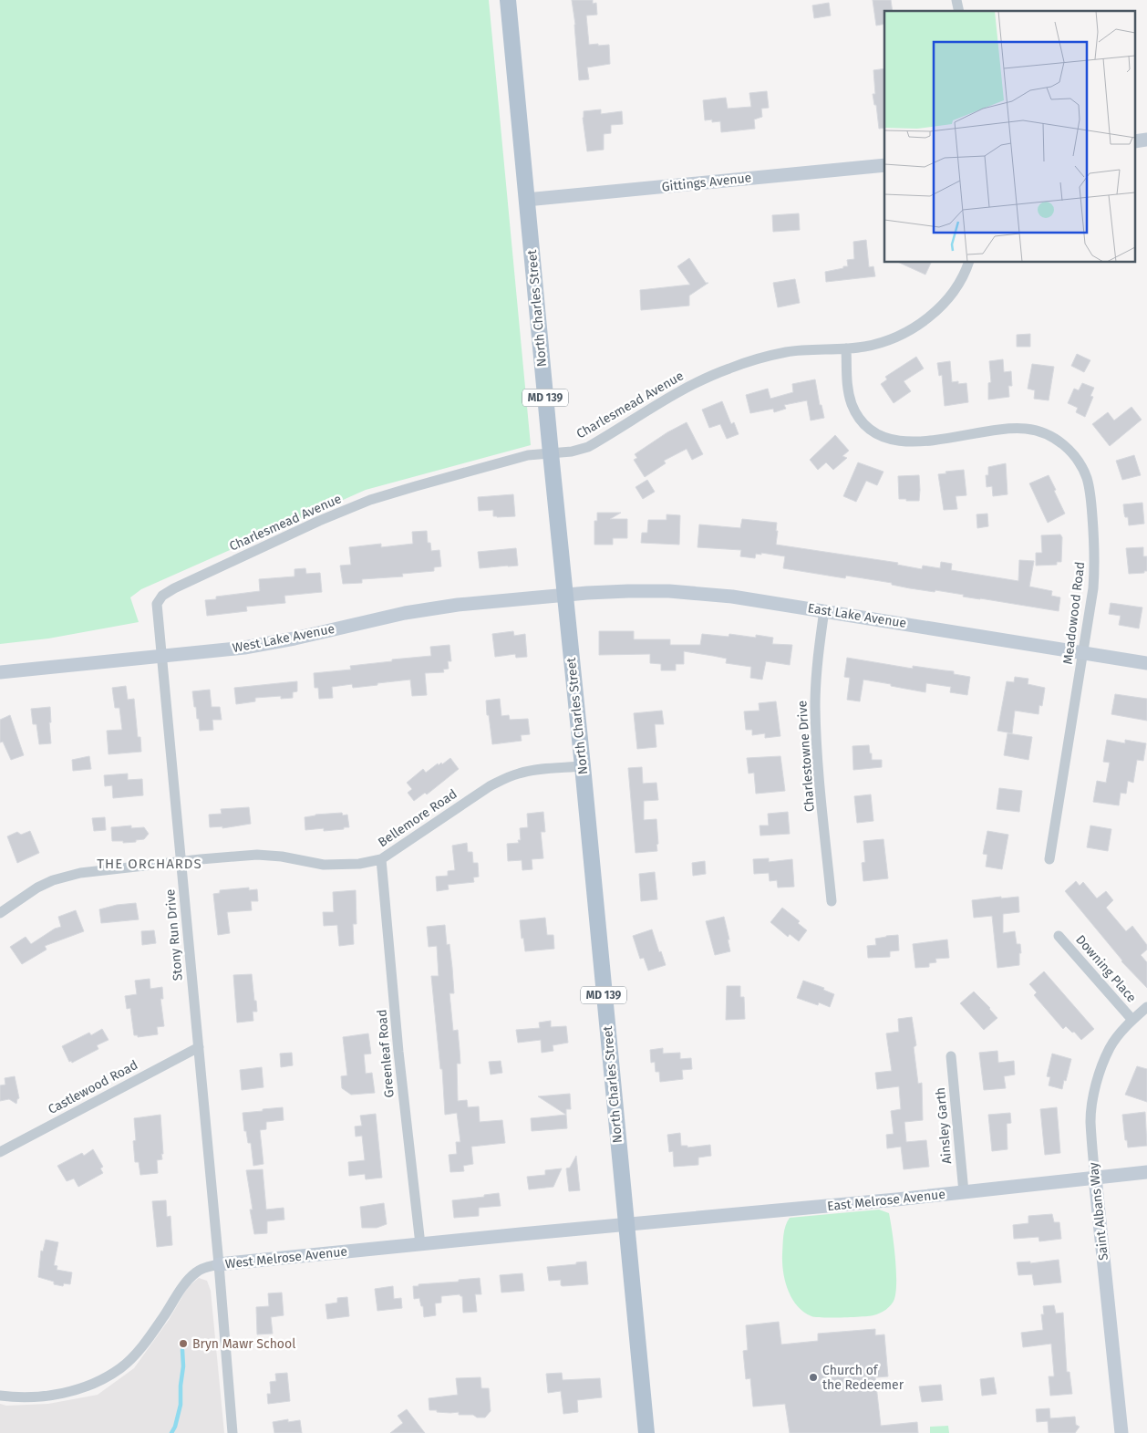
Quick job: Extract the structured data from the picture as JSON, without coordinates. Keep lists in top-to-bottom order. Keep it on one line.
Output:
{"streets":{"main road":["North Charles Street","MD 139"],"street":["Gittings Avenue","Charlesmead Avenue","Meadowood Road","East Lake Avenue","West Lake Avenue","Charlestowne Drive","Bellemore Road","Stony Run Drive","Downing Place","Greenleaf Road","Castlewood Road","Ainsley Garth","East Melrose Avenue","Saint Albans Way","West Melrose Avenue"]},"crossings":[["Gittings Avenue","North Charles Street"],["North Charles Street","Charlesmead Avenue"],["North Charles Street","East Lake Avenue"],["North Charles Street","West Lake Avenue"],["North Charles Street","Bellemore Road"],["North Charles Street","East Melrose Avenue"],["North Charles Street","West Melrose Avenue"],["Charlesmead Avenue","Meadowood Road"],["Charlesmead Avenue","Stony Run Drive"],["Meadowood Road","East Lake Avenue"],["East Lake Avenue","West Lake Avenue"],["East Lake Avenue","Charlestowne Drive"],["West Lake Avenue","Stony Run Drive"],["Bellemore Road","Stony Run Drive"],["Bellemore Road","Greenleaf Road"],["Stony Run Drive","Castlewood Road"],["Stony Run Drive","West Melrose Avenue"],["Downing Place","Saint Albans Way"],["Greenleaf Road","West Melrose Avenue"],["Ainsley Garth","East Melrose Avenue"],["East Melrose Avenue","Saint Albans Way"],["East Melrose Avenue","West Melrose Avenue"]],"districts":["THE ORCHARDS"],"places":["Bryn Mawr School","Church of the Redeemer"]}
